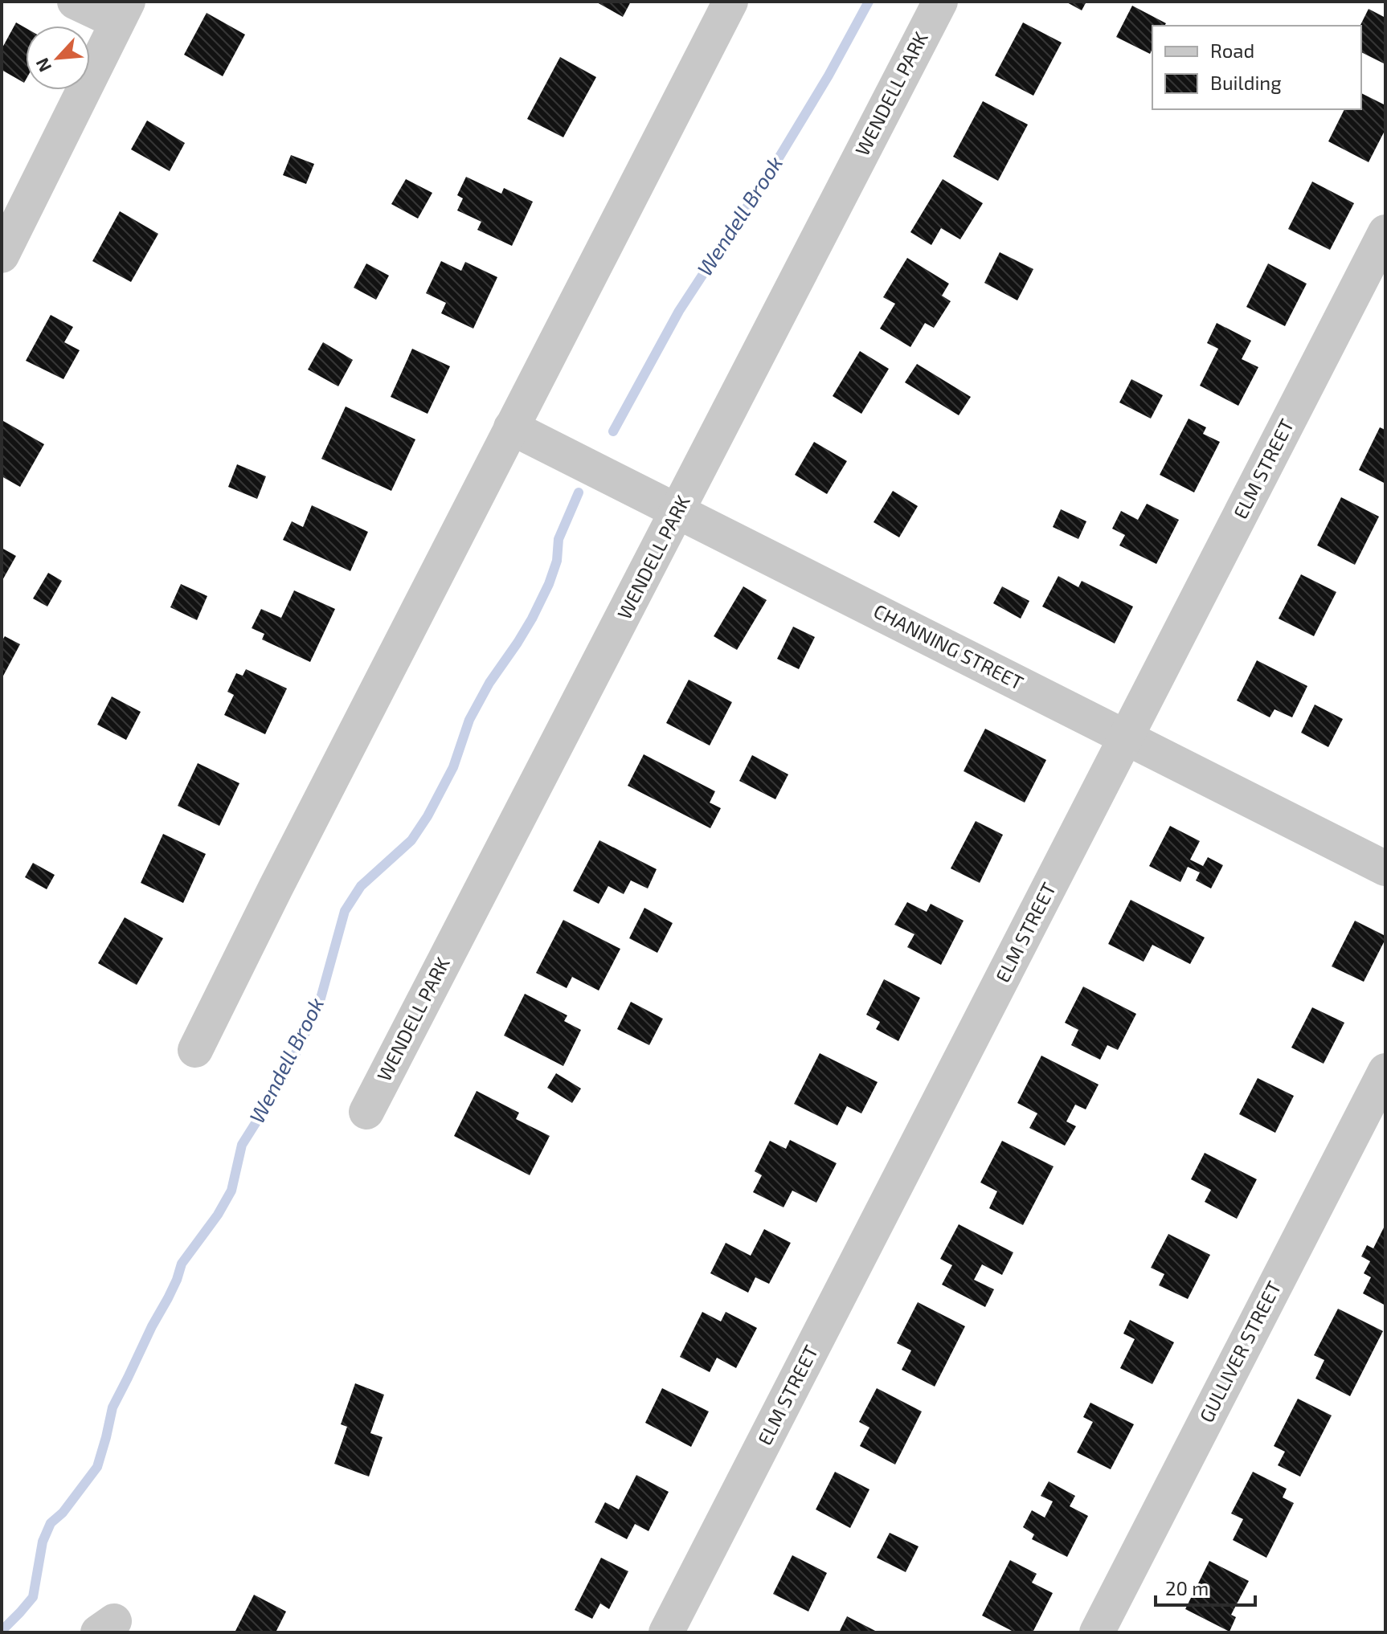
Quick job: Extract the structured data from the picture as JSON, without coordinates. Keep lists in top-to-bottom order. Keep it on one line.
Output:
{"streets":{"street":["WENDELL PARK","ELM STREET","CHANNING STREET","GULLIVER STREET"]},"crossings":[["WENDELL PARK","CHANNING STREET"],["ELM STREET","CHANNING STREET"]],"water":["Wendell Brook"],"legend":["Road","Building"],"scale_bar":"20 m","north":"bottom left"}
